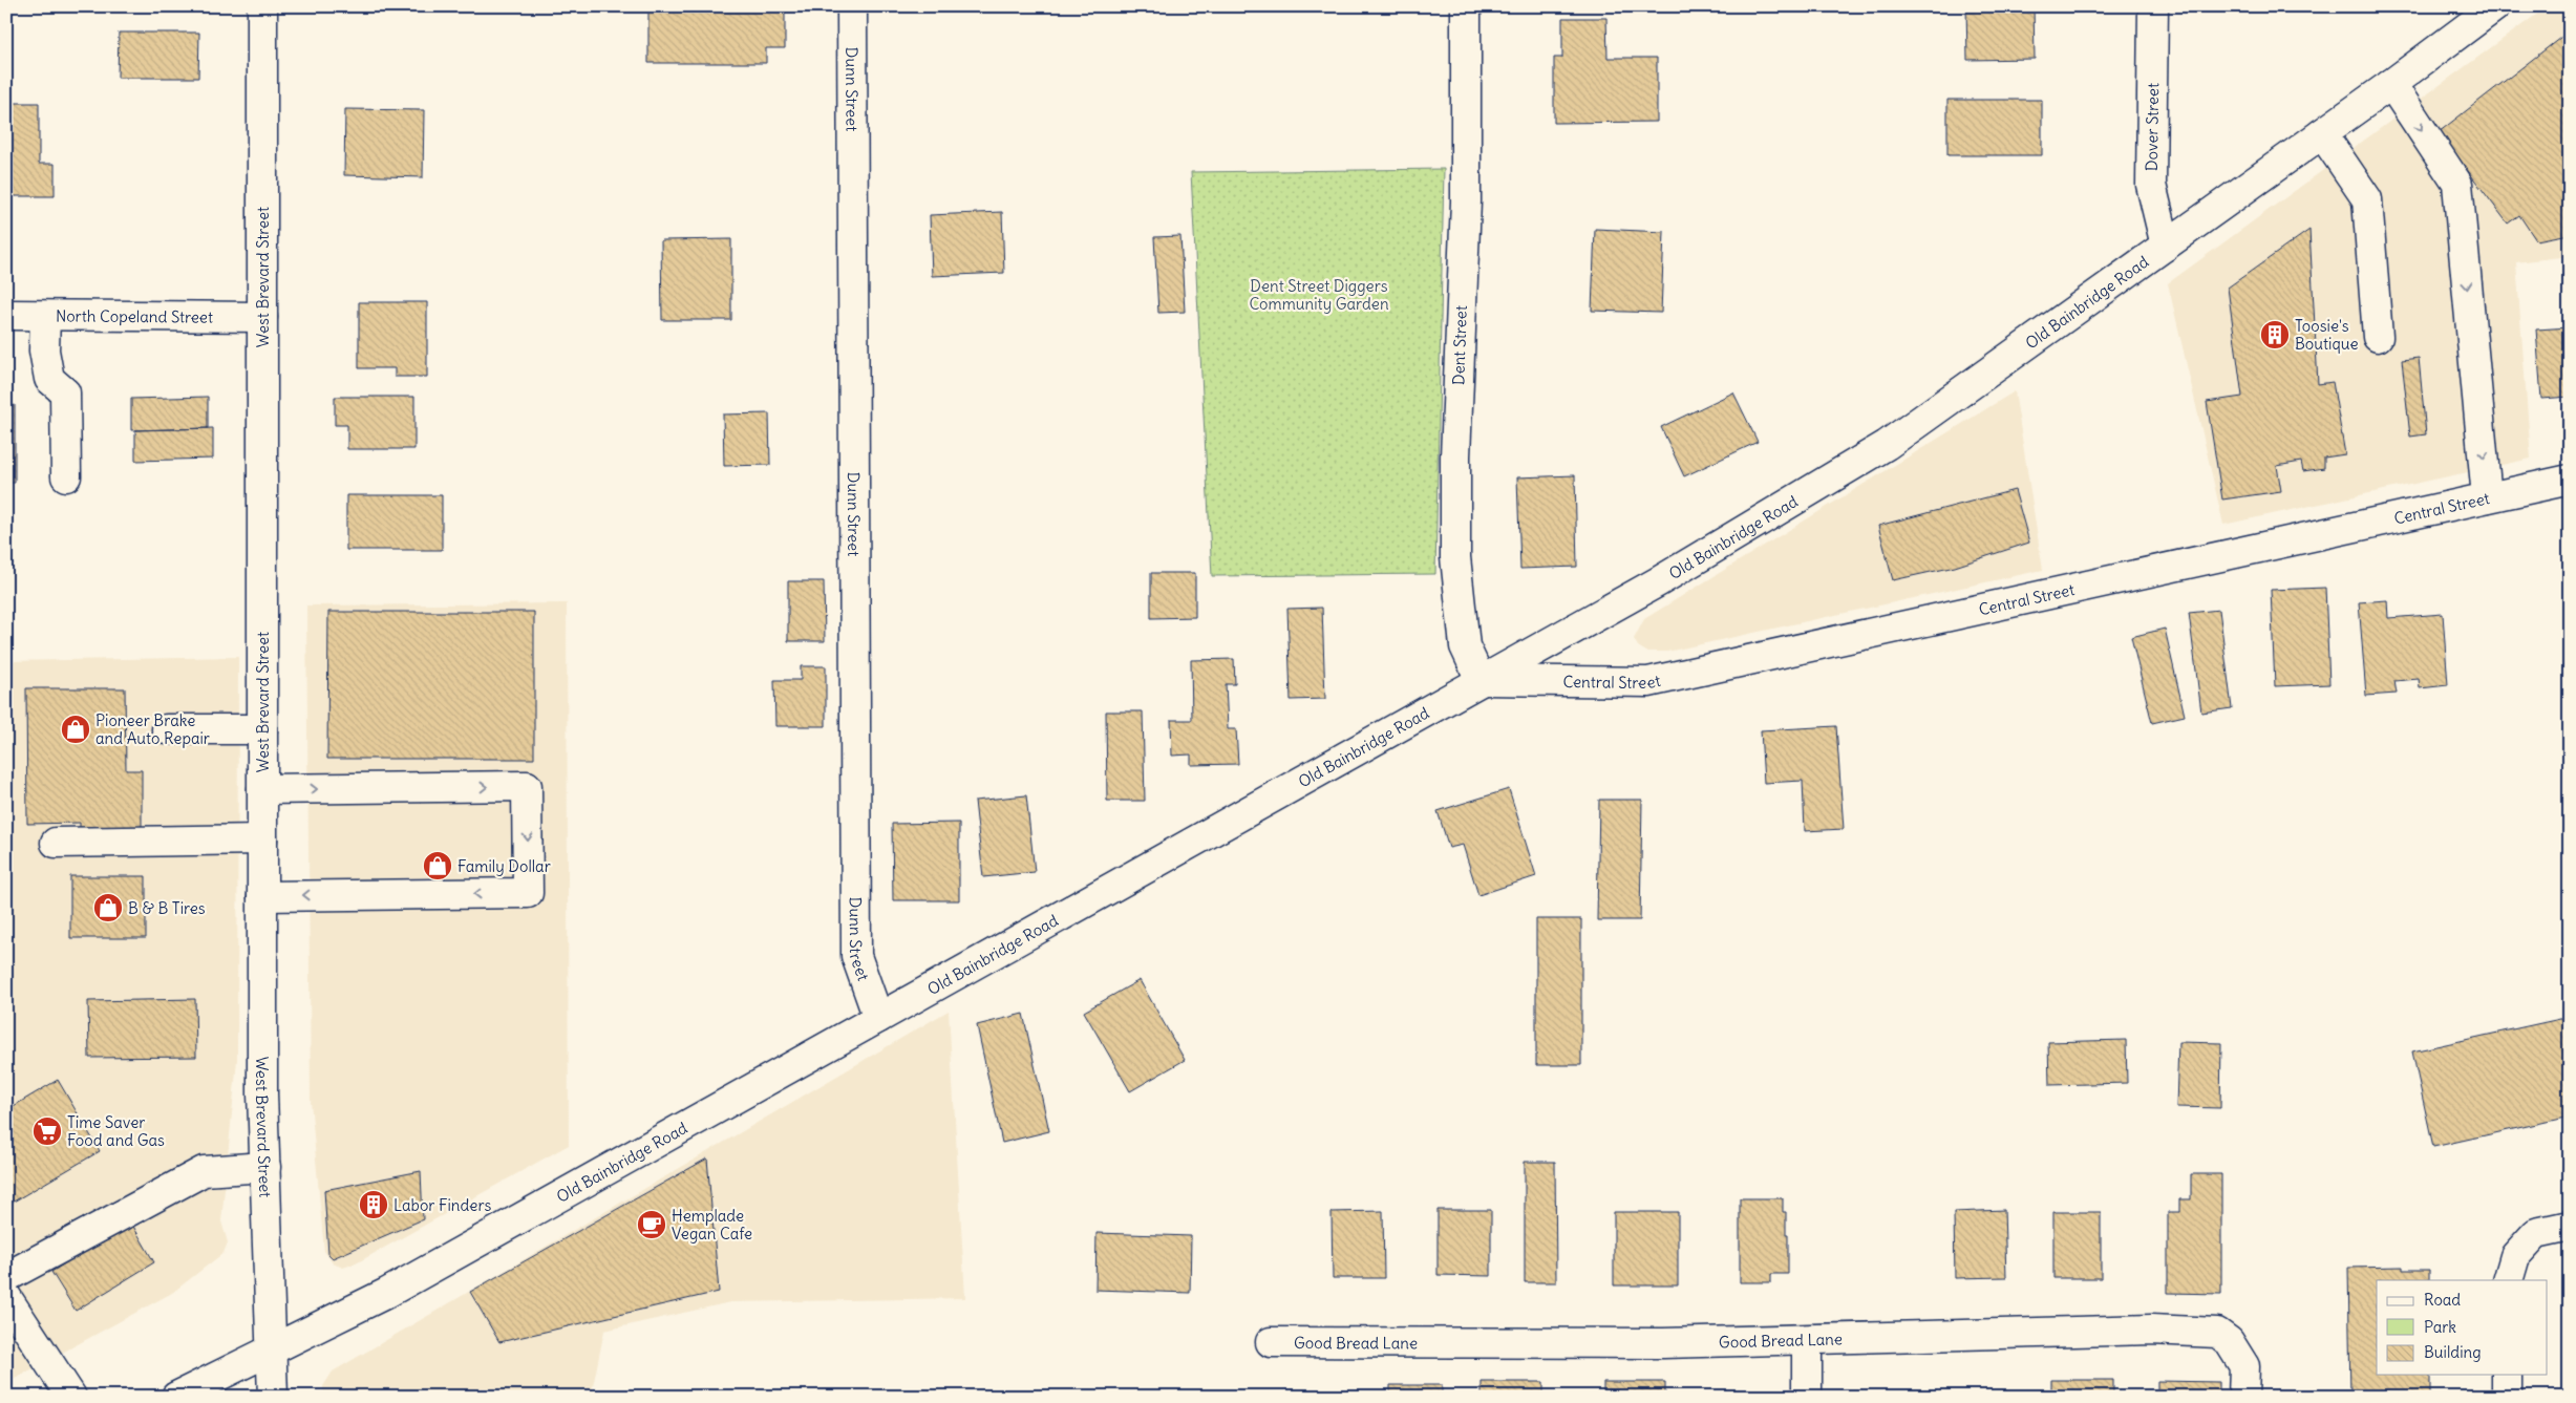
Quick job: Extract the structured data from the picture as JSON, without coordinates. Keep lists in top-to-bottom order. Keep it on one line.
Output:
{"streets":{"street":["Dunn Street","Dover Street","West Brevard Street","Old Bainbridge Road","North Copeland Street","Dent Street","Central Street","Good Bread Lane"]},"crossings":[["Dunn Street","Old Bainbridge Road"],["Dover Street","Old Bainbridge Road"],["West Brevard Street","Old Bainbridge Road"],["West Brevard Street","North Copeland Street"],["Old Bainbridge Road","Dent Street"],["Old Bainbridge Road","Central Street"],["Dent Street","Central Street"]],"parks":["Dent Street Diggers Community Garden"],"places":{"building":["Toosie's Boutique","Labor Finders"],"shop":["Pioneer Brake and Auto Repair","Family Dollar","B & B Tires"],"supermarket":["Time Saver Food and Gas"],"cafe":["Hemplade Vegan Cafe"]},"legend":["Road","Park","Building"]}
